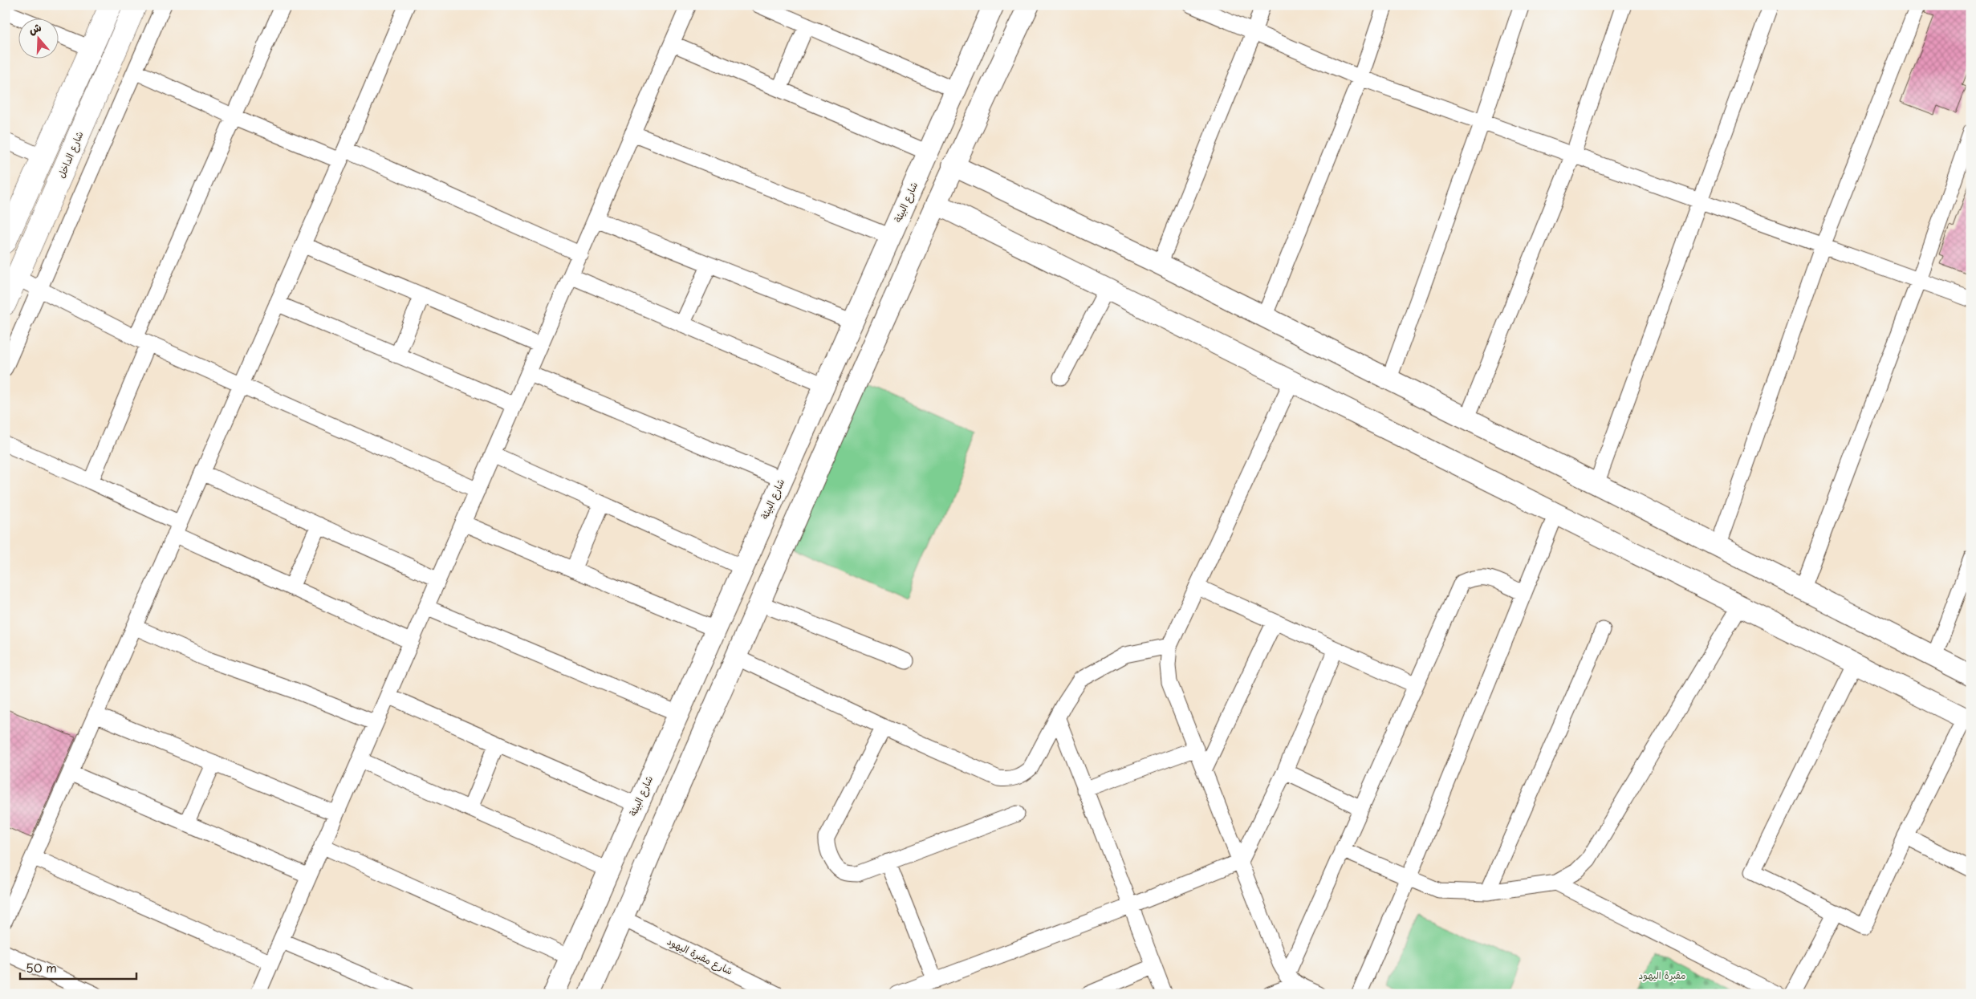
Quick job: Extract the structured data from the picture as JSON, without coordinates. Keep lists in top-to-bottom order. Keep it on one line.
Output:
{"streets":{"main road":["شارع الداخل"],"street":["شارع البيئة","شارع مقبرة اليهود"]},"parks":["مقبرة اليهود"],"scale_bar":"50 m","north":"top"}
